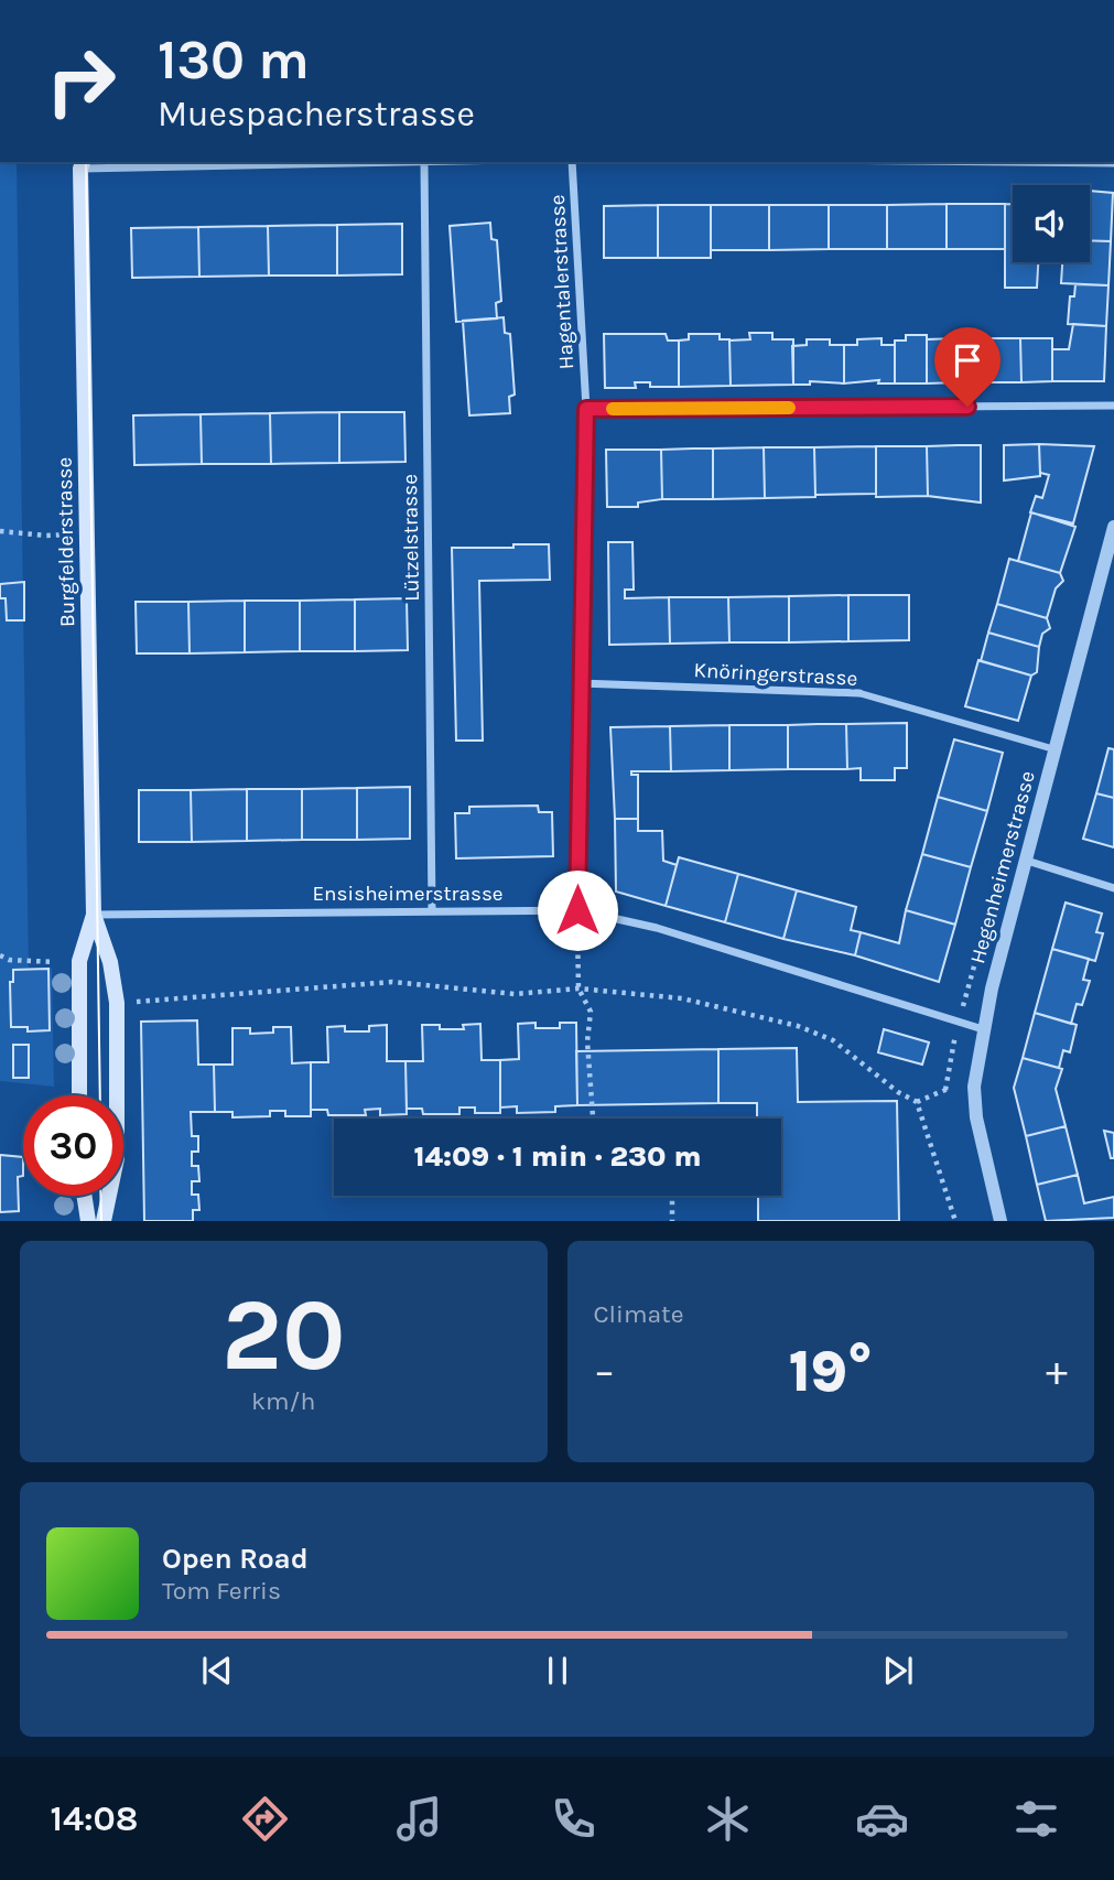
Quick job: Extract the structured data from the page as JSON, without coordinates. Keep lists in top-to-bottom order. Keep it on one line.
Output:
{"streets":{"main road":["Burgfelderstrasse"],"street":["Hagentalerstrasse","Lützelstrasse","Knöringerstrasse","Hegenheimerstrasse","Ensisheimerstrasse"]},"crossings":[["Hagentalerstrasse","Knöringerstrasse"],["Hagentalerstrasse","Ensisheimerstrasse"],["Lützelstrasse","Ensisheimerstrasse"],["Burgfelderstrasse","Ensisheimerstrasse"],["Knöringerstrasse","Hegenheimerstrasse"],["Hegenheimerstrasse","Ensisheimerstrasse"]],"page":{"turn":["130 m","Muespacherstrasse"],"limit":"30","trip":"14:09 · 1 min · 230 m","tile":[["20","km/h"],"Climate"],"heat":["−","19°","+"],"song":["Open Road","Tom Ferris"],"tabs":"14:08"}}
